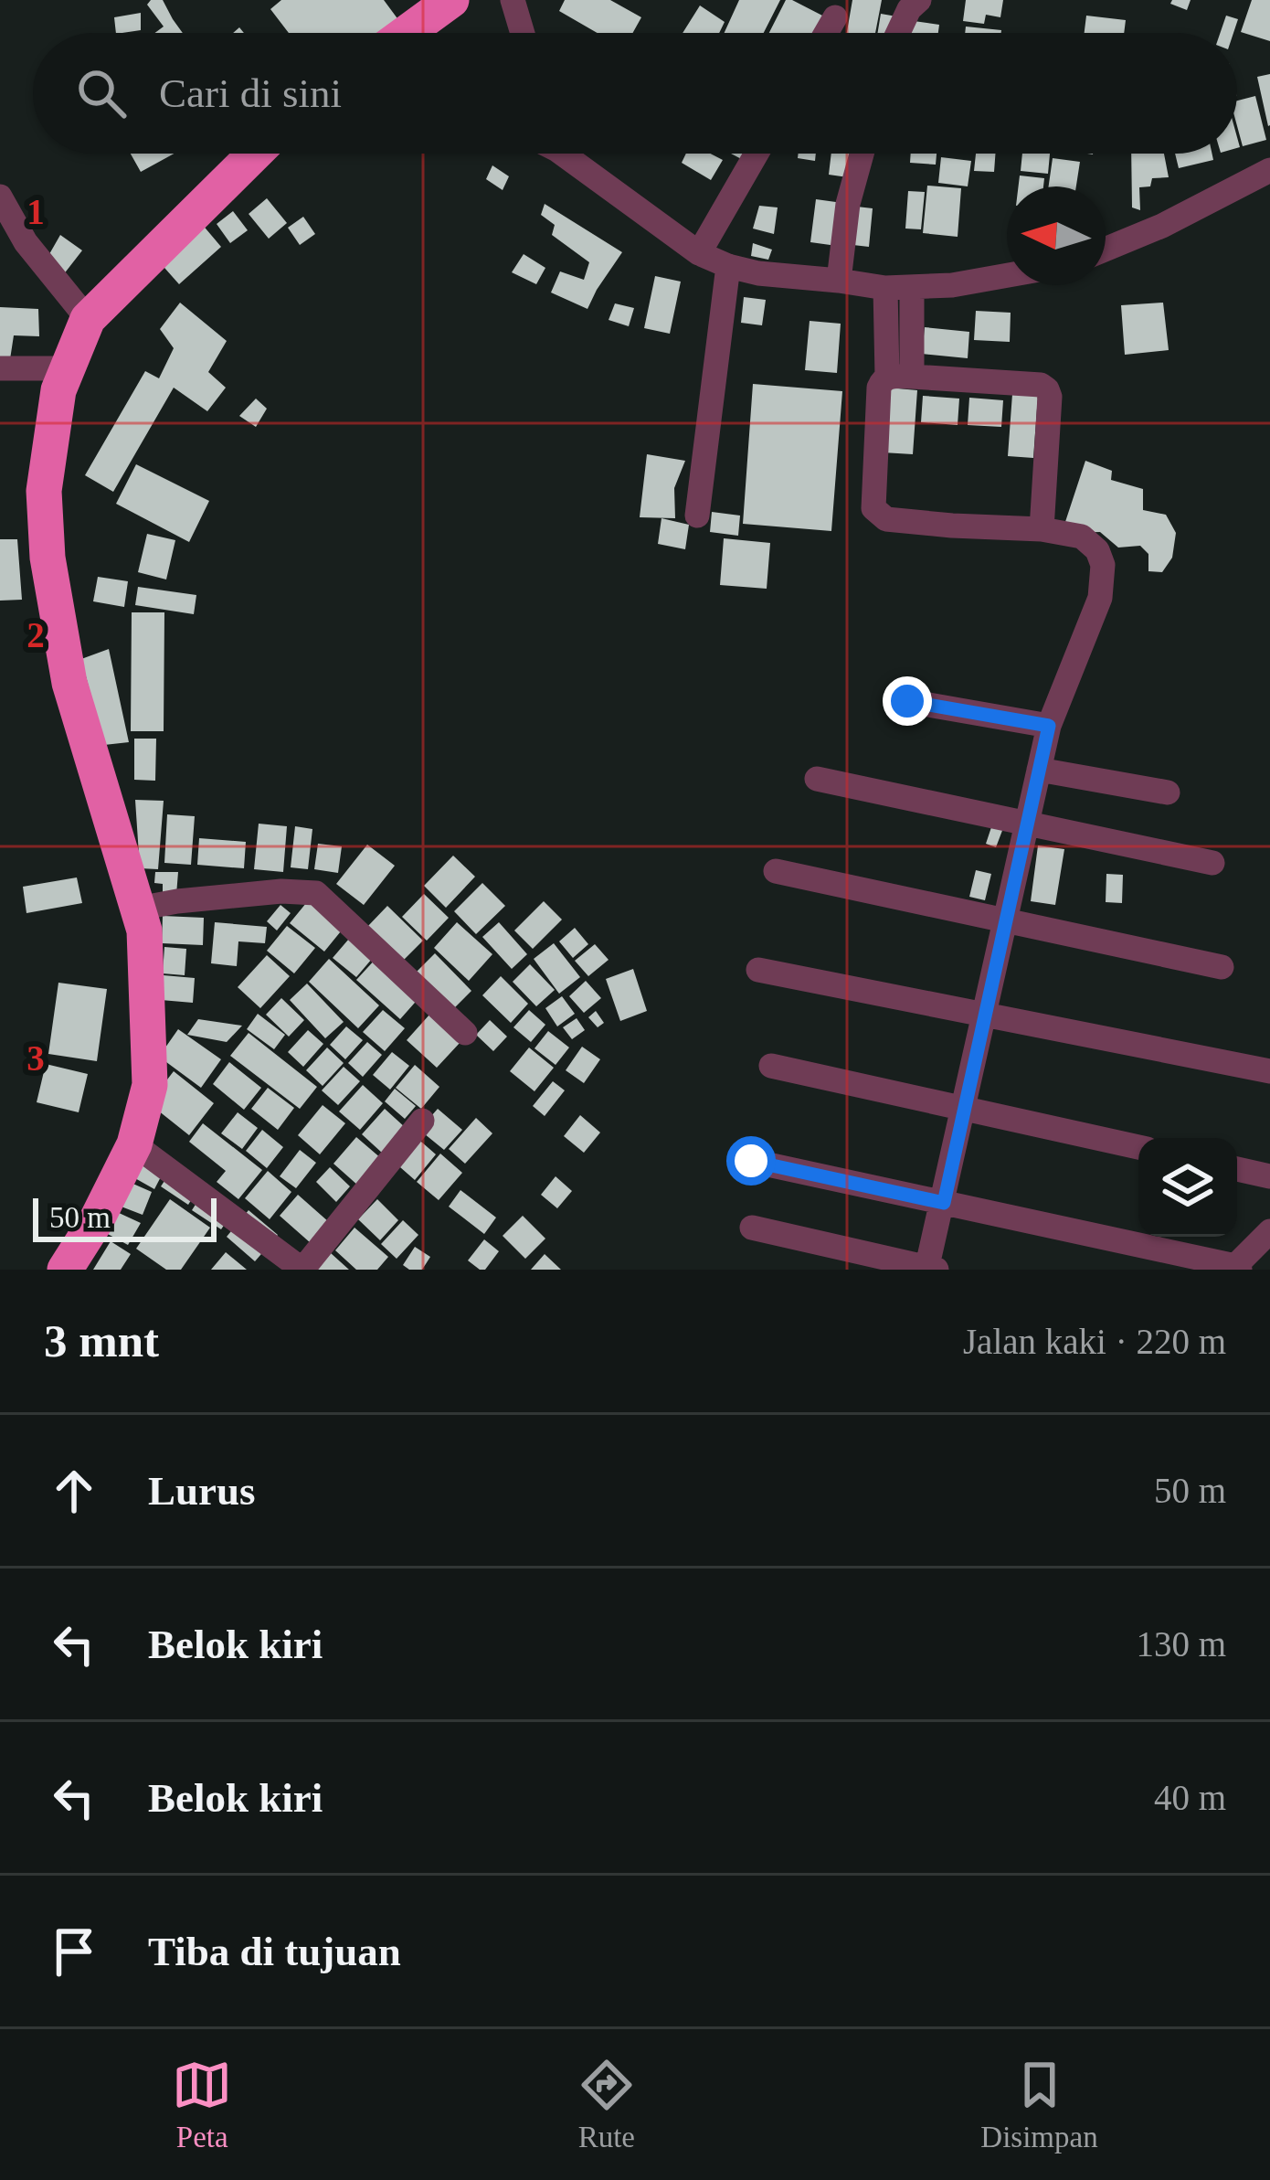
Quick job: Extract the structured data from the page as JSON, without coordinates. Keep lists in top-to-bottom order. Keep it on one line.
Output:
{"scale_bar":"50 m","north":"left","page":{"search":"Cari di sini","scale":"50 m","heading":["3 mnt","Jalan kaki · 220 m"],"list":[["Lurus","50 m"],["Belok kiri","130 m"],["Belok kiri","40 m"],"Tiba di tujuan"],"nav":["Peta","Rute","Disimpan"]},"grid":{"rows":["1","2","3"]}}
